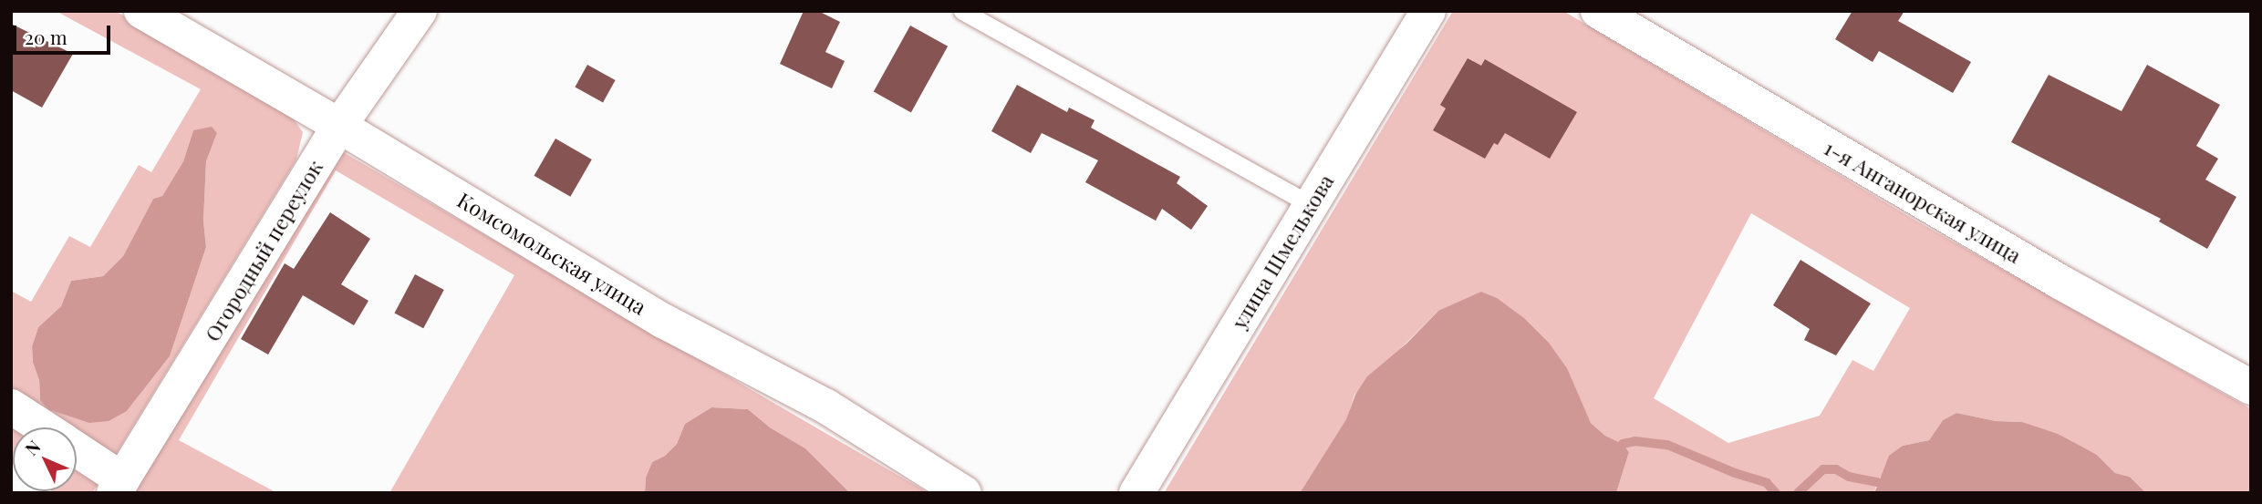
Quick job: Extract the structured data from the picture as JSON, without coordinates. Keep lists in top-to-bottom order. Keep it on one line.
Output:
{"streets":{"street":["1-я Анганорская улица","Огородный переулок","улица Шмелькова","Комсомольская улица"]},"crossings":[["Огородный переулок","Комсомольская улица"]],"scale_bar":"20 m","north":"top left"}
